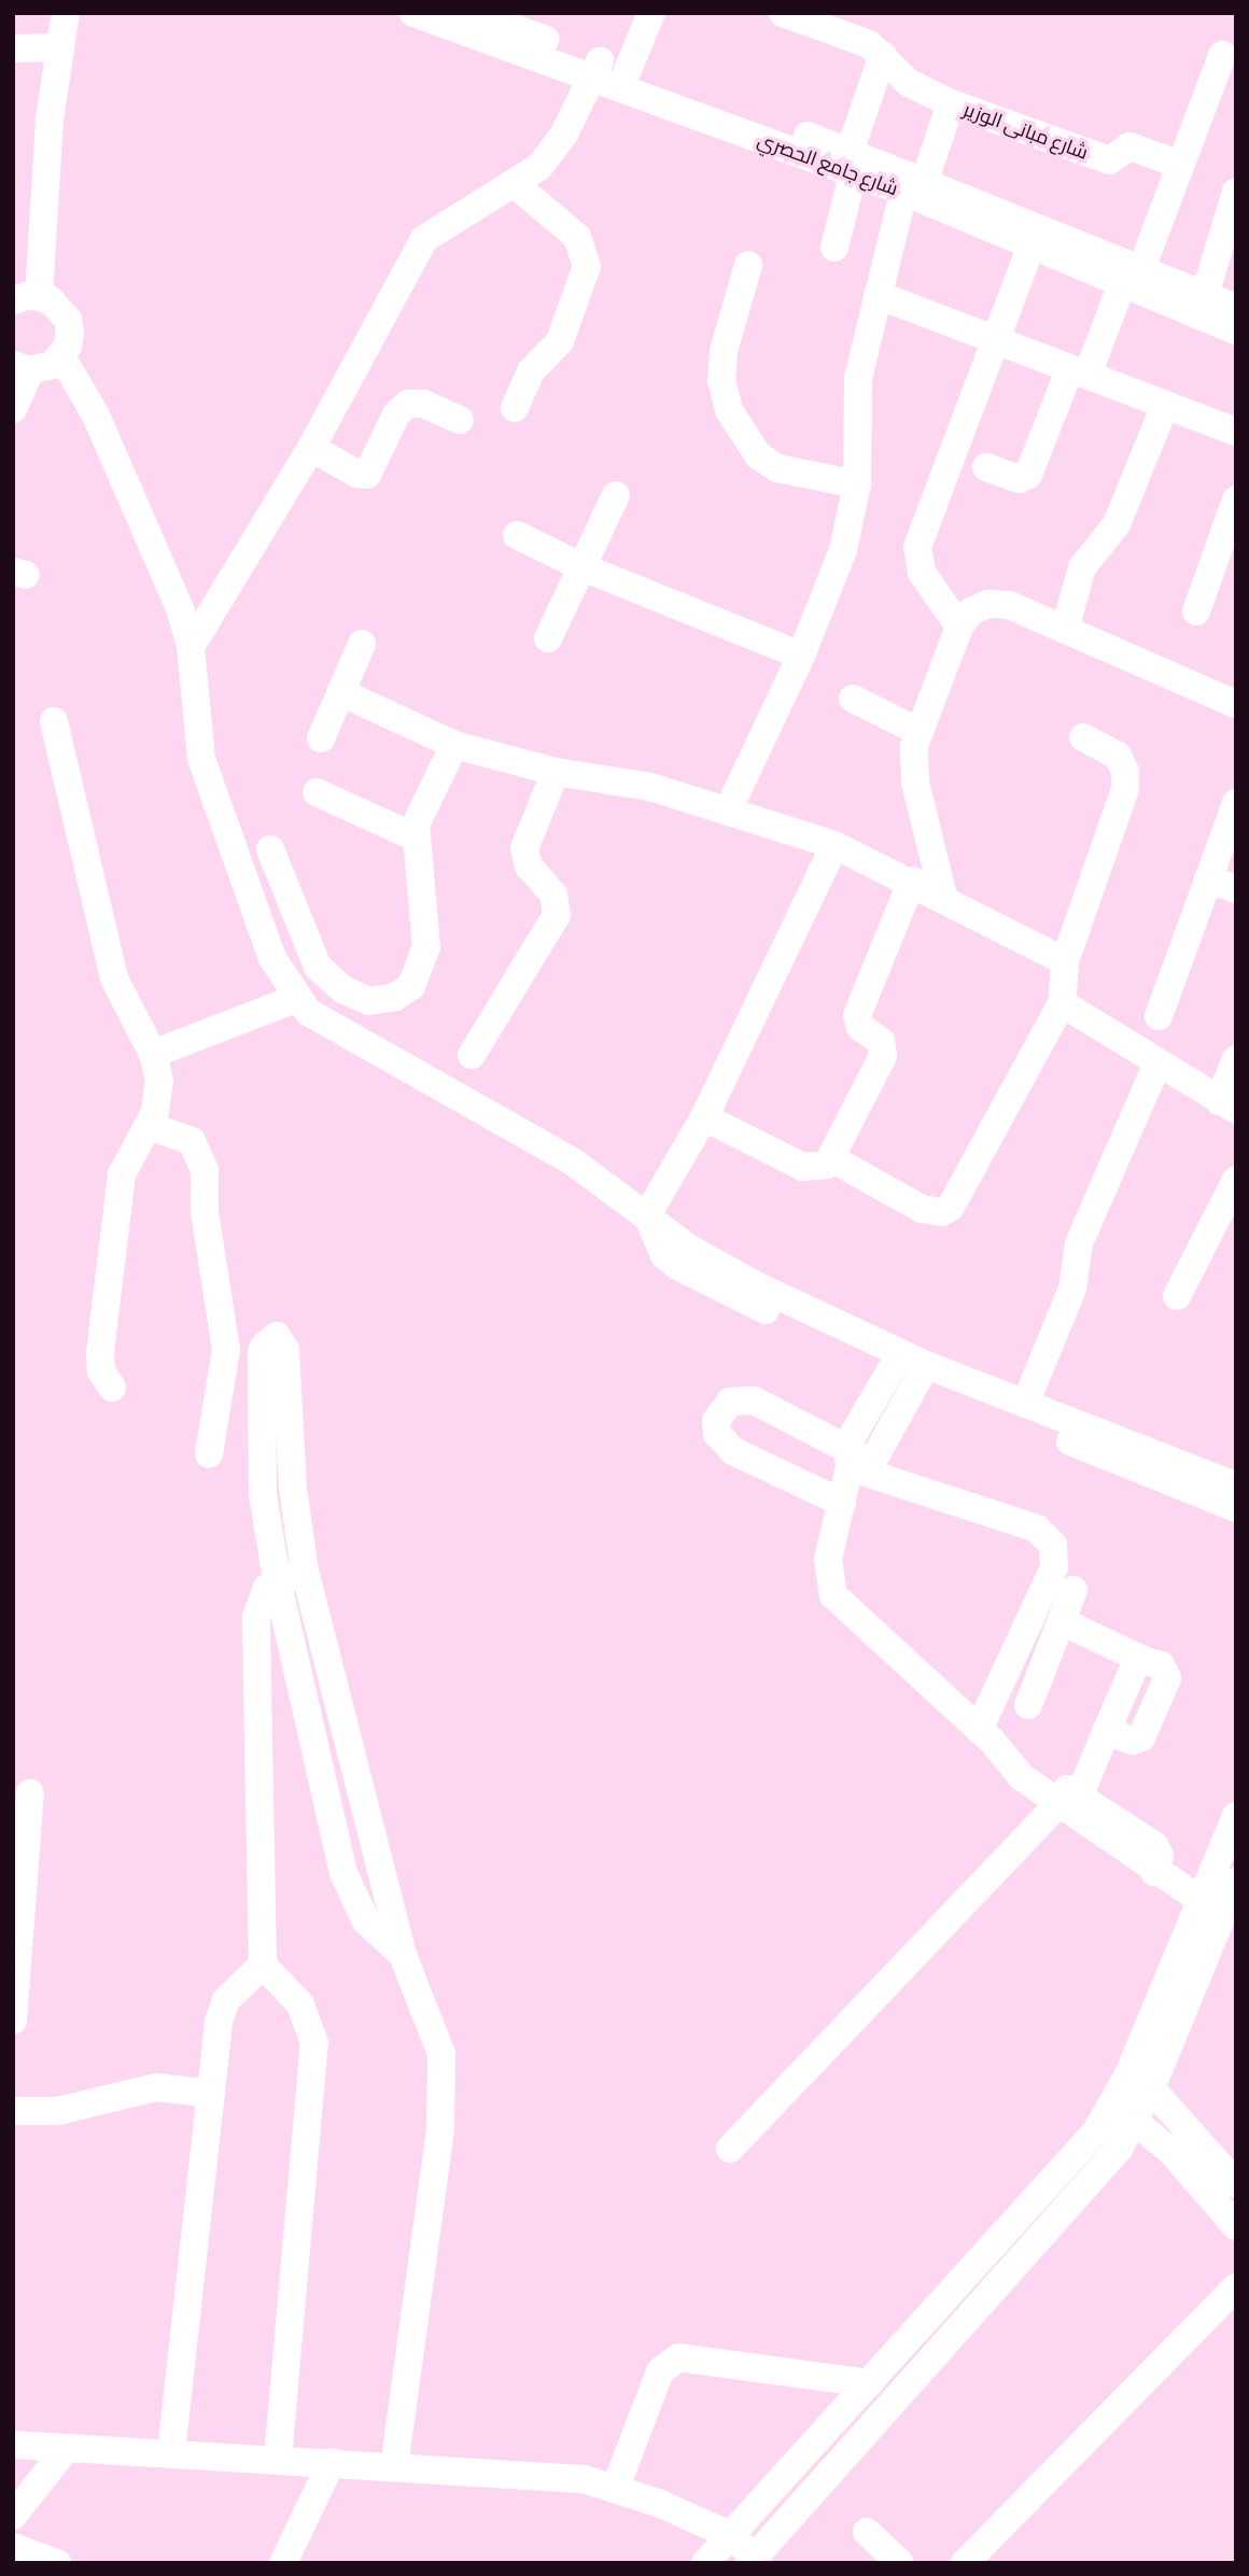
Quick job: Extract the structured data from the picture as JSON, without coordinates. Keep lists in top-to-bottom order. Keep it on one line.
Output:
{"streets":{"street":["شارع مبانى الوزير","شارع جامع الحصري"]}}
